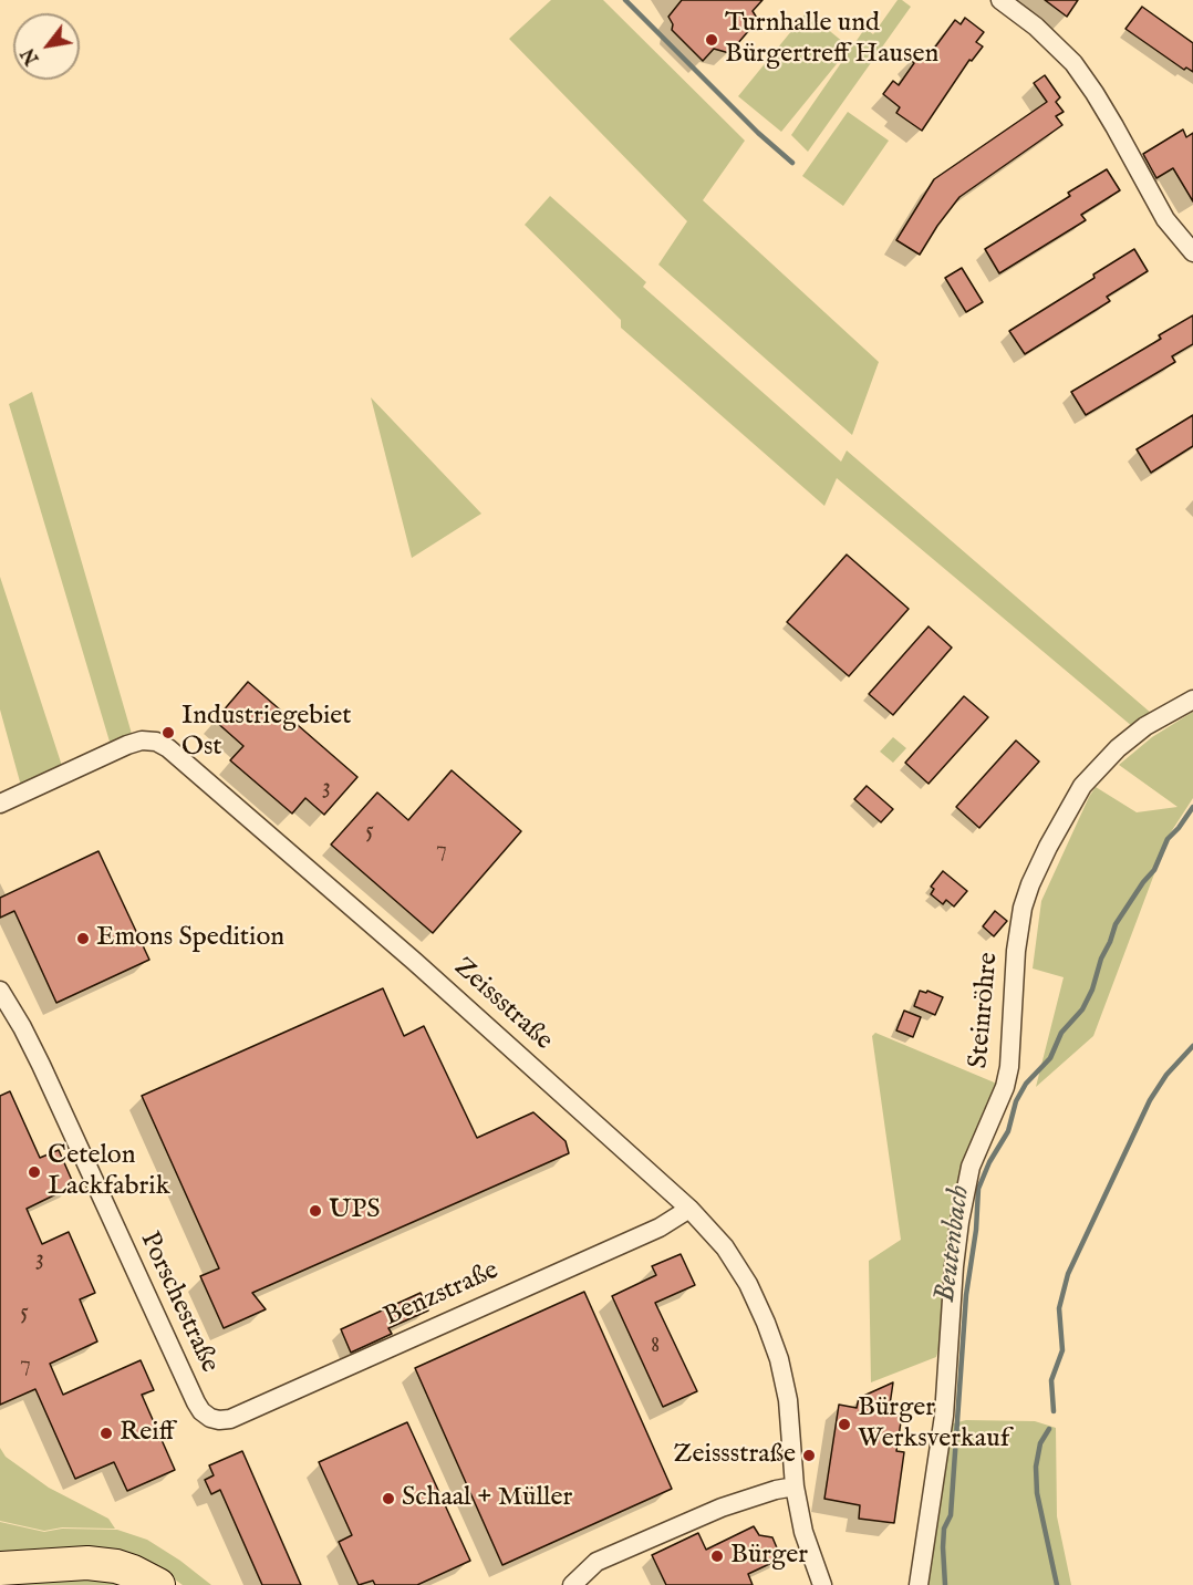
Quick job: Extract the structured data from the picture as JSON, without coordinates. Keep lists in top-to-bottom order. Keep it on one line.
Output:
{"streets":{"street":["Zeissstraße","Steinröhre","Benzstraße","Porschestraße"]},"crossings":[["Zeissstraße","Benzstraße"],["Benzstraße","Porschestraße"]],"water":["Beutenbach"],"places":["Turnhalle und Bürgertreff Hausen","Industriegebiet Ost","Emons Spedition","Cetelon Lackfabrik","UPS","Bürger Werksverkauf","Reiff","Zeissstraße","Schaal + Müller","Bürger"],"house_numbers":["3","5","7","3","5","8","7"],"north":"bottom left"}
